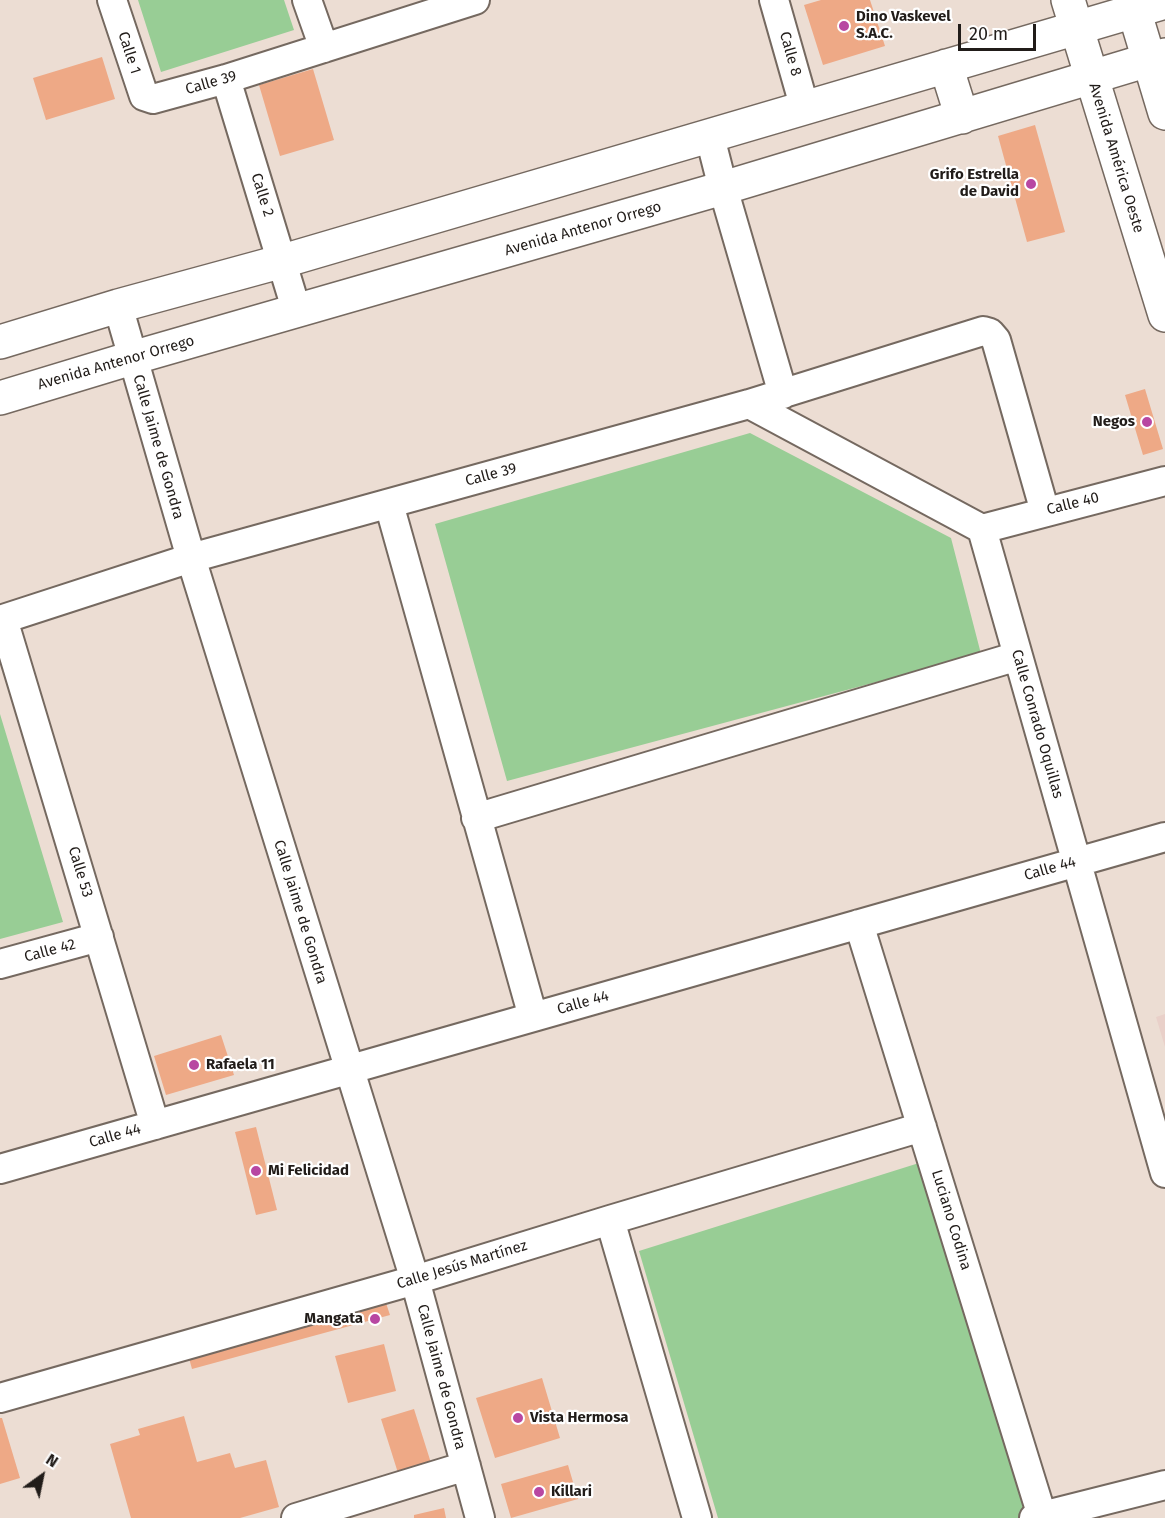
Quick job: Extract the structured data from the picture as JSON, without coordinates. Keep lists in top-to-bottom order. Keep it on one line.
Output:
{"streets":{"street":["Calle 1","Calle 8","Calle 39","Avenida América Oeste","Calle 2","Avenida Antenor Orrego","Calle Jaime de Gondra","Calle 40","Calle Conrado Oquillas","Calle 44","Calle 53","Calle 42","Luciano Codina","Calle Jesús Martínez"]},"crossings":[["Calle 1","Calle 39"],["Calle 39","Calle 2"],["Calle 39","Calle Jaime de Gondra"],["Calle 39","Calle 40"],["Calle 39","Calle 53"],["Avenida América Oeste","Avenida Antenor Orrego"],["Calle 2","Avenida Antenor Orrego"],["Avenida Antenor Orrego","Calle Jaime de Gondra"],["Calle Jaime de Gondra","Calle 44"],["Calle Jaime de Gondra","Calle Jesús Martínez"],["Calle 40","Calle Conrado Oquillas"],["Calle Conrado Oquillas","Calle 44"],["Calle 44","Calle 53"],["Calle 44","Luciano Codina"],["Calle 53","Calle 42"],["Luciano Codina","Calle Jesús Martínez"]],"places":["Dino Vaskevel S.A.C.","Grifo Estrella de David","Negos","Rafaela 11","Mi Felicidad","Mangata","Vista Hermosa","Killari"],"scale_bar":"20 m","north":"top right"}
